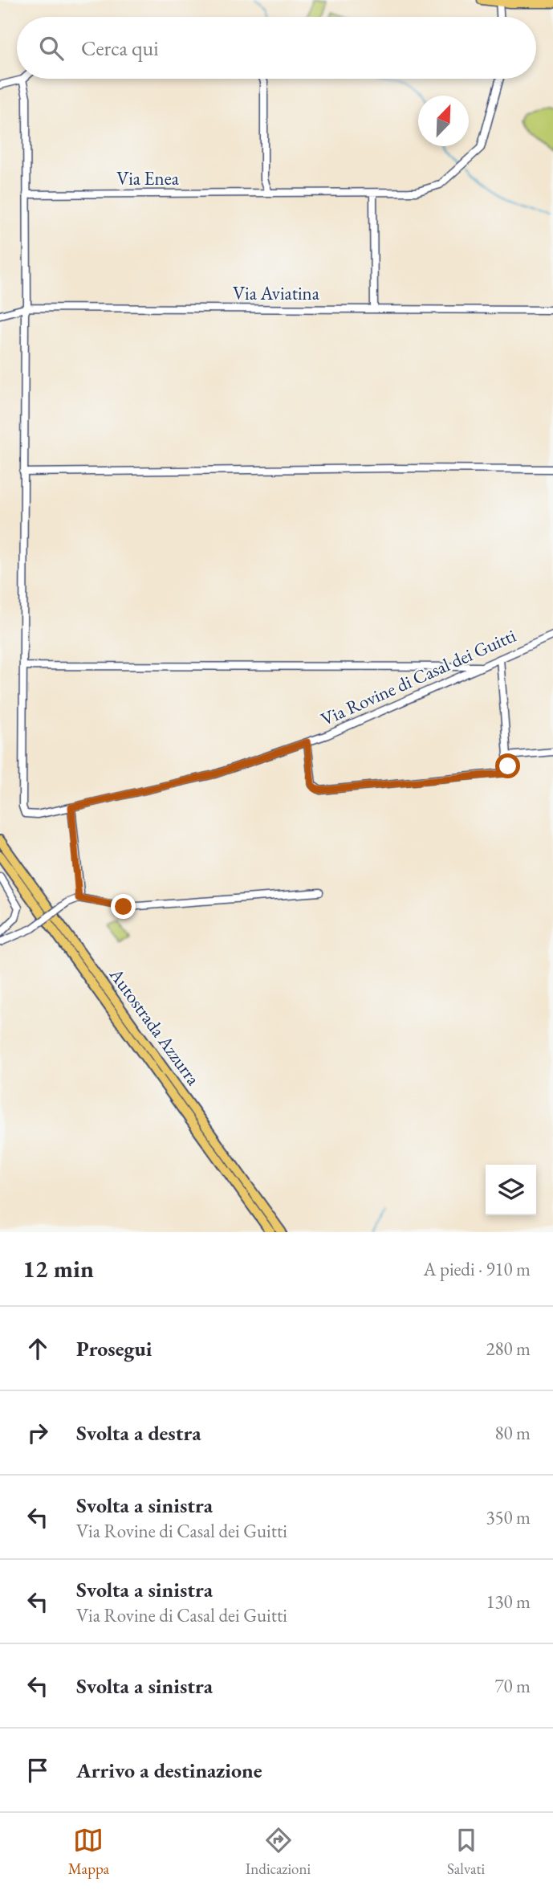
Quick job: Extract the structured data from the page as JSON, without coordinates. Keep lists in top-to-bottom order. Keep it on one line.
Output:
{"streets":{"highway":["Autostrada Azzurra"],"street":["Via Enea","Via Aviatina","Via Rovine di Casal dei Guitti"]},"north":"top right","page":{"search":"Cerca qui","heading":["12 min","A piedi · 910 m"],"list":[["Prosegui","280 m"],["Svolta a destra","80 m"],["Svolta a sinistra","Via Rovine di Casal dei Guitti","350 m"],["Svolta a sinistra","Via Rovine di Casal dei Guitti","130 m"],["Svolta a sinistra","70 m"],"Arrivo a destinazione"],"nav":["Mappa","Indicazioni","Salvati"]}}
